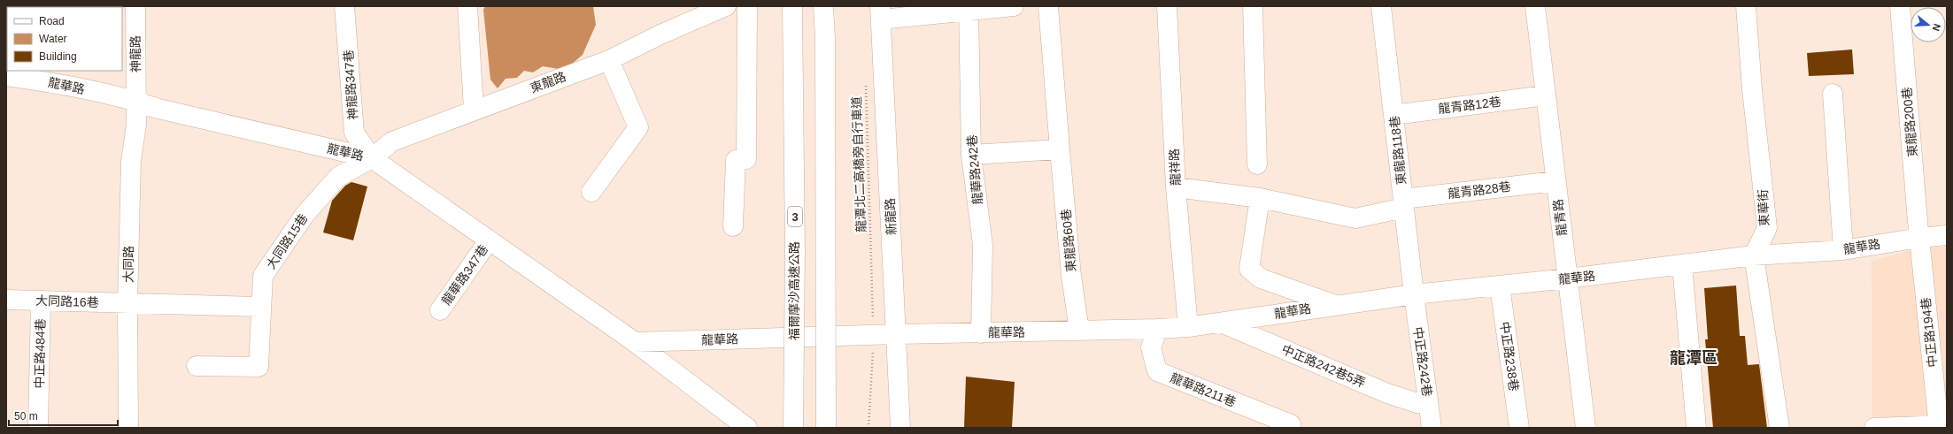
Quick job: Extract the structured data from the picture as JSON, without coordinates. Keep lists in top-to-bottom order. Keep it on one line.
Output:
{"streets":{"main road":["神龍路","東龍路","神龍路347巷","龍華路","龍青路12巷","東龍路200巷","東龍路118巷","龍祥路","龍華路242巷","龍青路28巷","東華街","3","新龍路","龍青路","東龍路60巷","大同路15巷","大同路","龍華路347巷","福爾摩沙高速公路","大同路16巷","中正路194巷","中正路484巷","中正路238巷","中正路242巷","中正路242巷5弄","龍華路211巷"],"path":["龍潭北二高橋旁自行車道"]},"crossings":[["神龍路","龍華路"],["神龍路","大同路"],["東龍路","神龍路347巷"],["東龍路","龍華路"],["東龍路","大同路15巷"],["神龍路347巷","龍華路"],["神龍路347巷","大同路15巷"],["龍華路","東龍路200巷"],["龍華路","東龍路118巷"],["龍華路","龍祥路"],["龍華路","龍華路242巷"],["龍華路","東華街"],["龍華路","新龍路"],["龍華路","龍青路"],["龍華路","東龍路60巷"],["龍華路","大同路15巷"],["龍華路","大同路"],["龍華路","龍華路347巷"],["龍華路","中正路194巷"],["龍華路","中正路238巷"],["龍華路","中正路242巷"],["龍華路","中正路242巷5弄"],["龍華路","龍華路211巷"],["龍青路12巷","東龍路118巷"],["龍青路12巷","龍青路"],["東龍路200巷","中正路194巷"],["東龍路118巷","龍青路28巷"],["東龍路118巷","中正路242巷"],["龍祥路","龍青路28巷"],["龍青路28巷","龍青路"],["大同路","大同路16巷"],["大同路16巷","中正路484巷"],["中正路242巷","中正路242巷5弄"]],"districts":["龍潭區"],"legend":["Road","Water","Building"],"scale_bar":"50 m","north":"right"}
